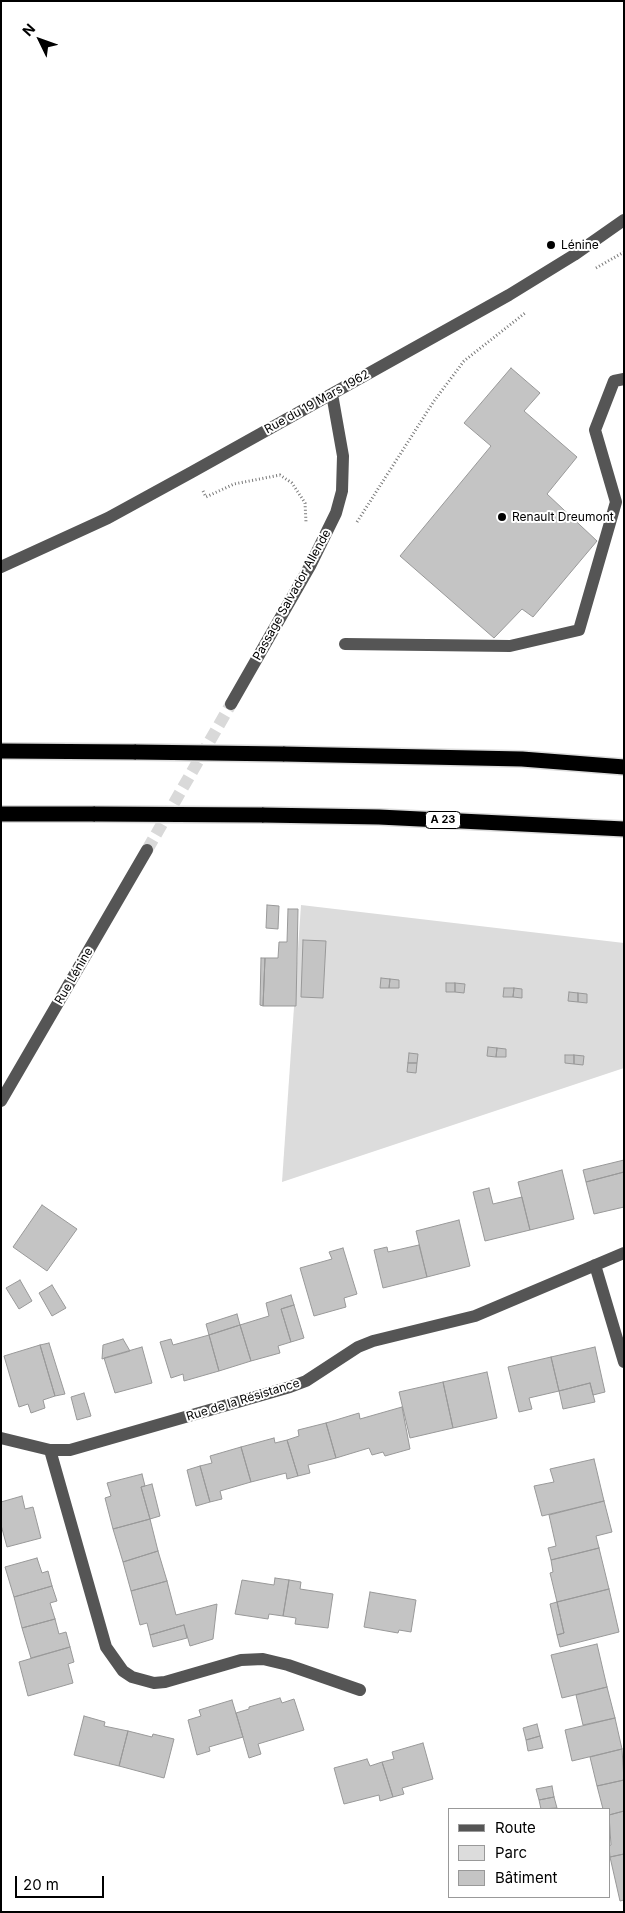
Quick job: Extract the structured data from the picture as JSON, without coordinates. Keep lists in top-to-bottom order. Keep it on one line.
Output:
{"streets":{"highway":["A 23"],"street":["Rue du 19 Mars 1962","Passage Salvador Allende","Rue Lénine","Rue de la Résistance"]},"crossings":[["Rue du 19 Mars 1962","Passage Salvador Allende"]],"places":["Lénine","Renault Dreumont"],"legend":["Route","Parc","Bâtiment"],"scale_bar":"20 m","north":"top left"}
